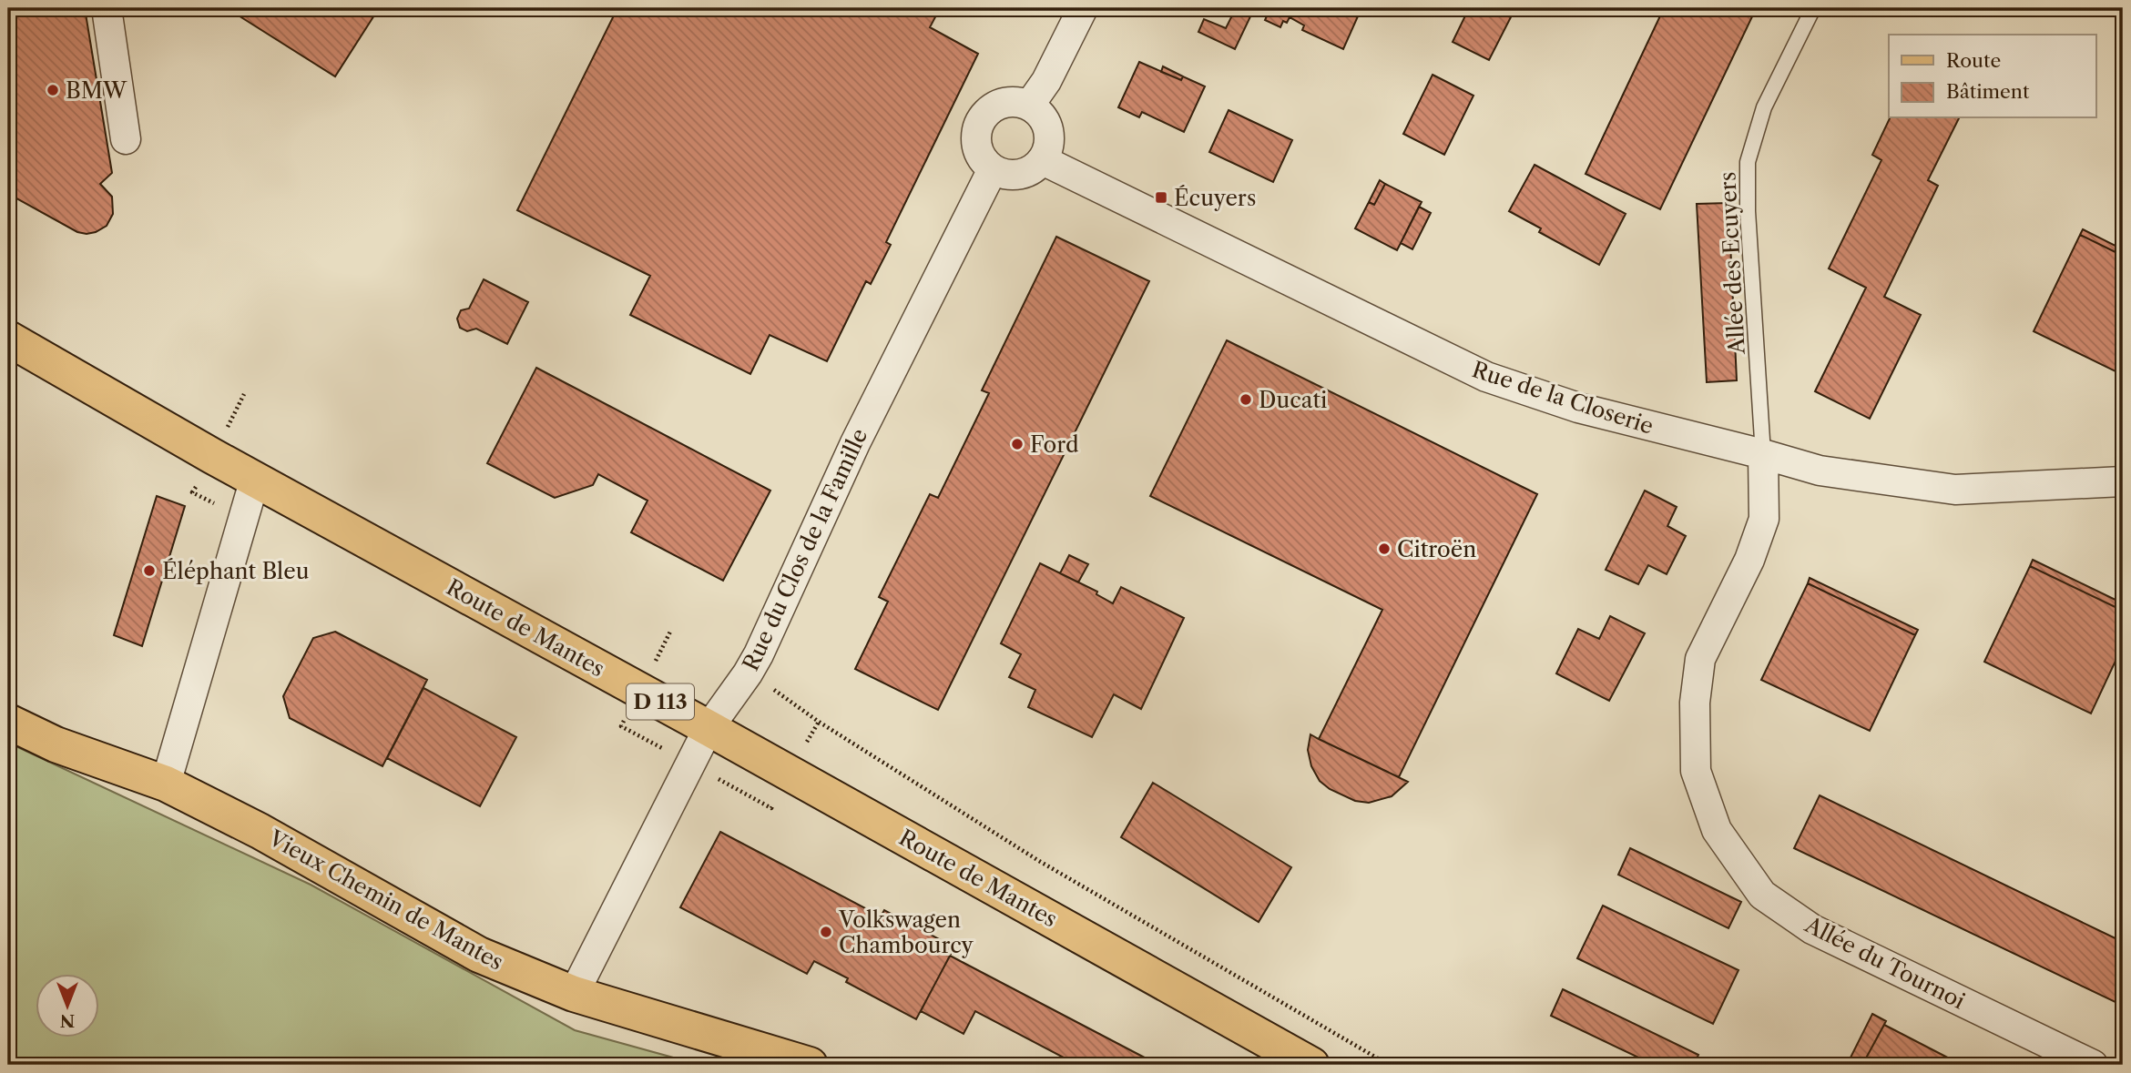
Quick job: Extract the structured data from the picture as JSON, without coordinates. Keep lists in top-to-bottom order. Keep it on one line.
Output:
{"streets":{"main road":["Route de Mantes","D 113","Vieux Chemin de Mantes"],"street":["Rue de la Closerie","Rue du Clos de la Famille","Allée du Tournoi"],"lane":["Allée des Ecuyers"]},"crossings":[["Allée des Ecuyers","Rue de la Closerie"],["Allée des Ecuyers","Allée du Tournoi"],["Rue de la Closerie","Rue du Clos de la Famille"],["Rue de la Closerie","Allée du Tournoi"],["Rue du Clos de la Famille","Route de Mantes"],["Rue du Clos de la Famille","Vieux Chemin de Mantes"]],"places":{"other":["BMW","Ducati","Ford","Citroën","Éléphant Bleu","Volkswagen Chambourcy"],"transit":["Écuyers"]},"legend":["Route","Bâtiment"],"north":"bottom"}
